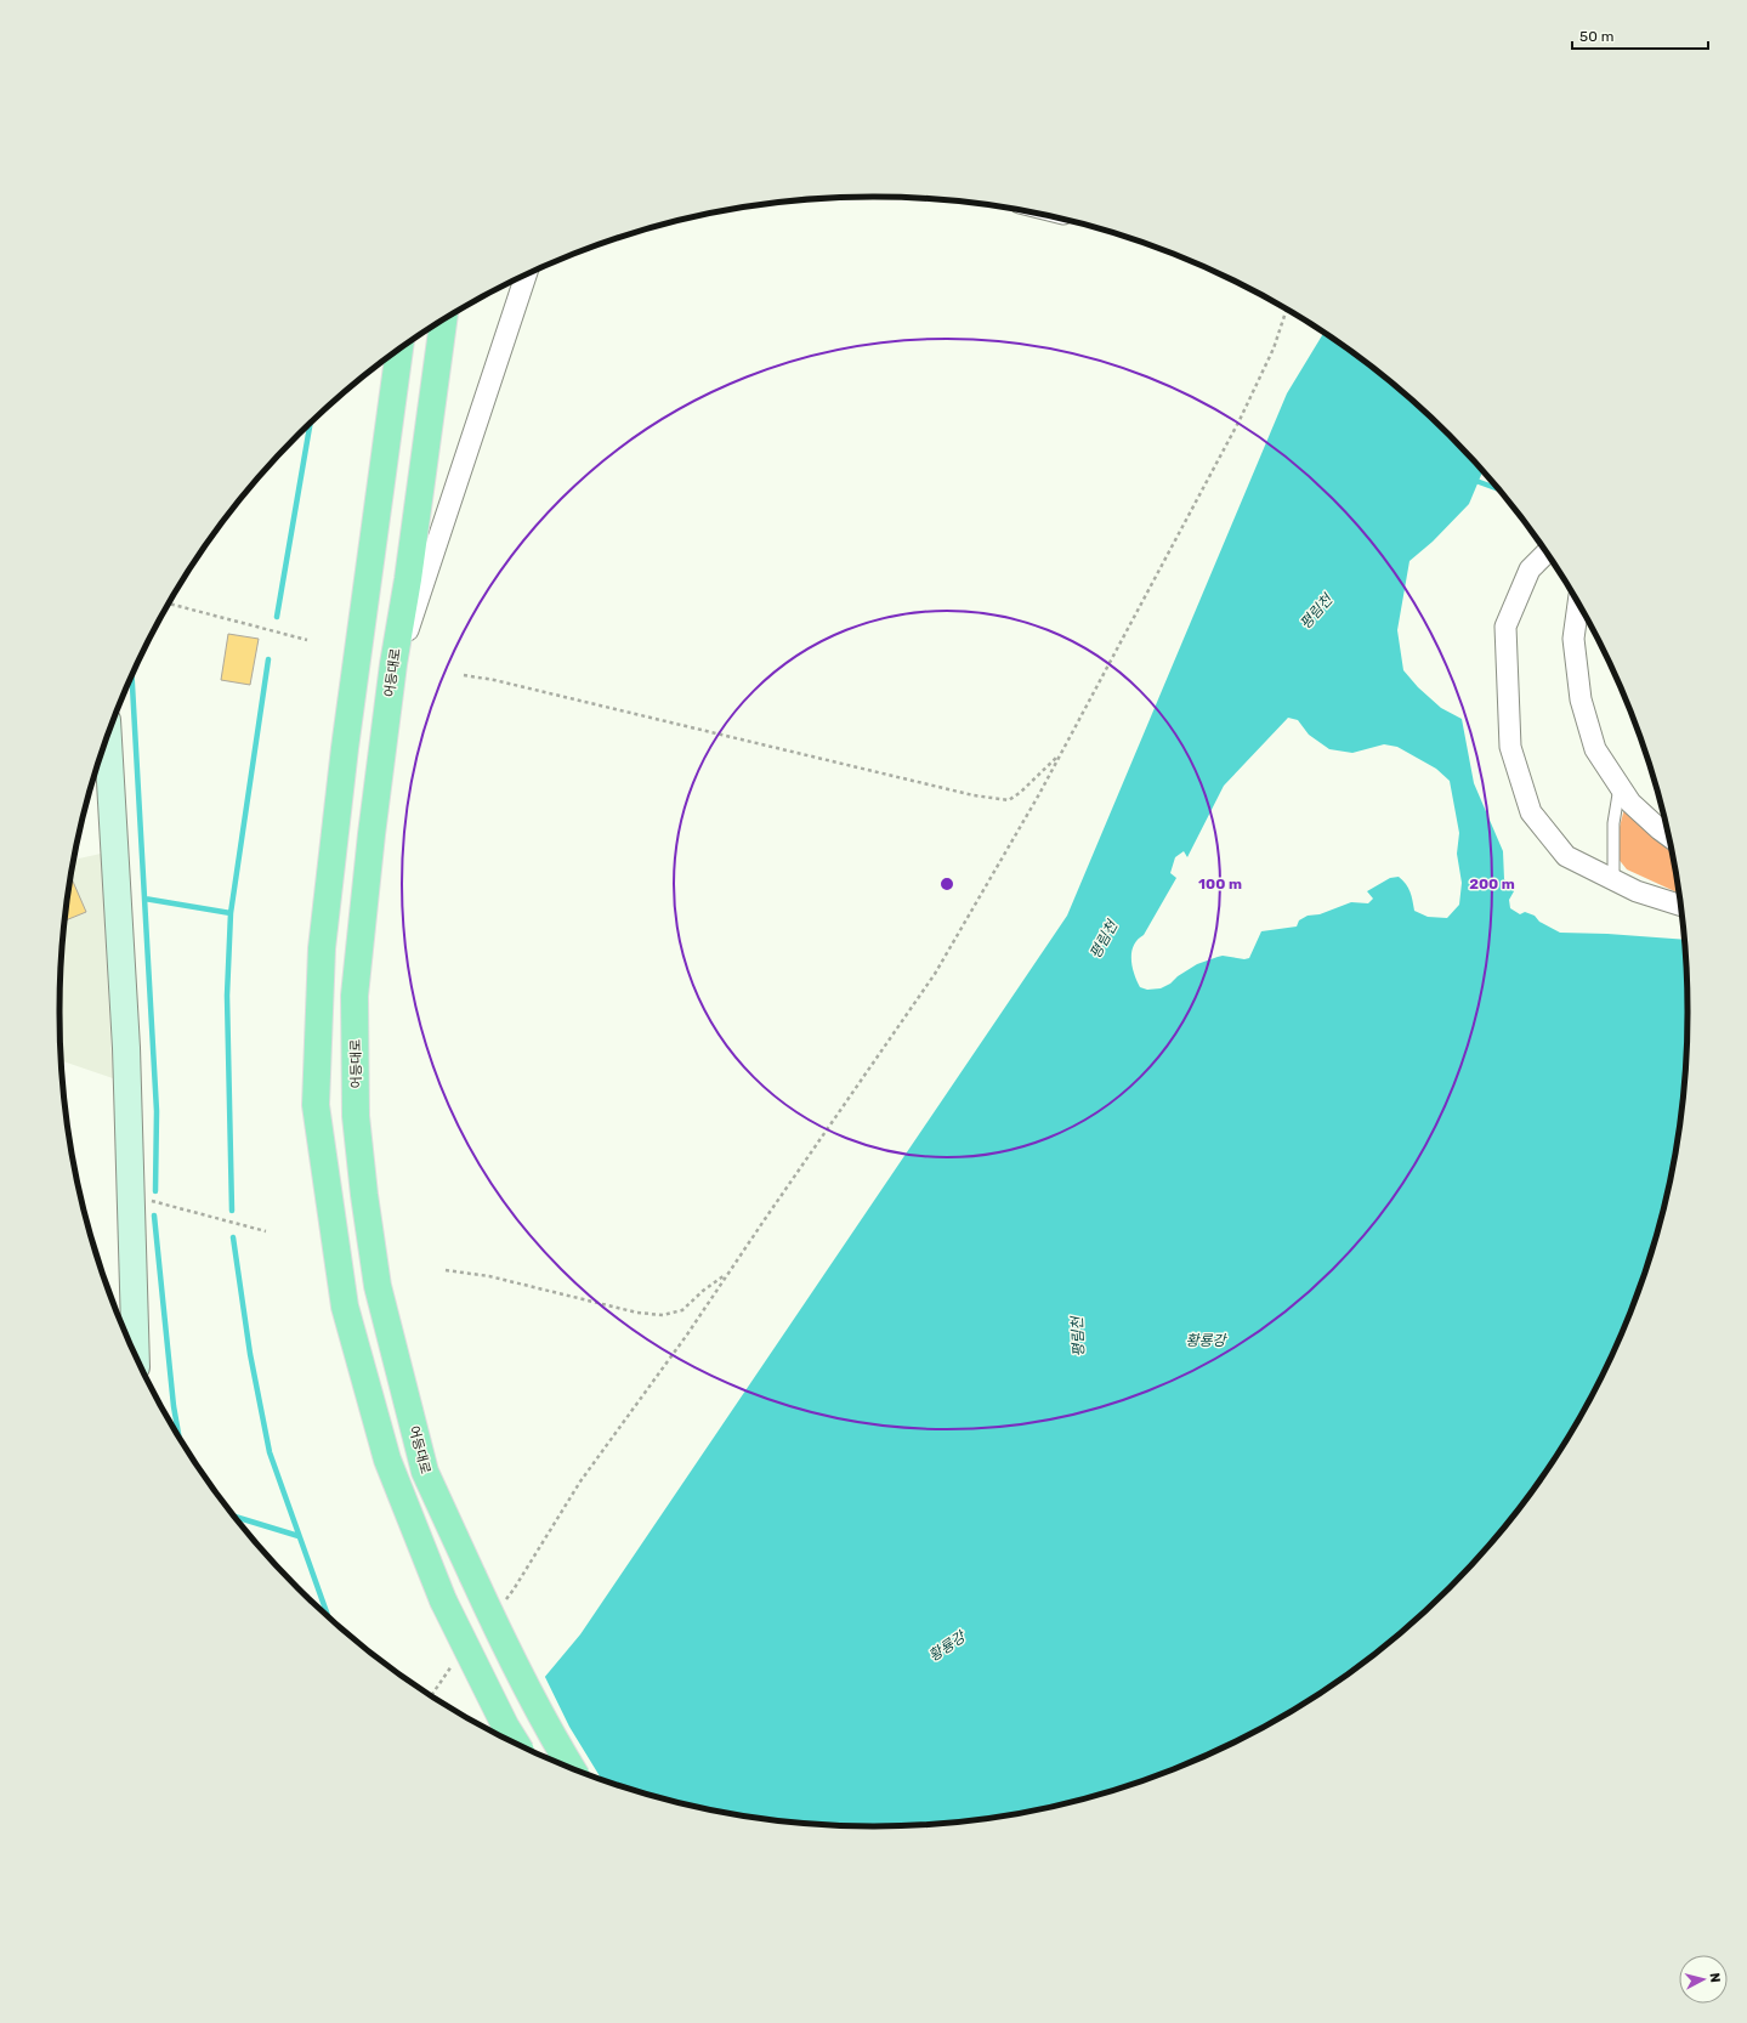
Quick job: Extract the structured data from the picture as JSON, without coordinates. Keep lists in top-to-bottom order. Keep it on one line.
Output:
{"streets":{"main road":["어등대로"]},"water":["평림천","황룡강"],"scale_bar":"50 m","north":"right","rings":["100 m","200 m"]}
